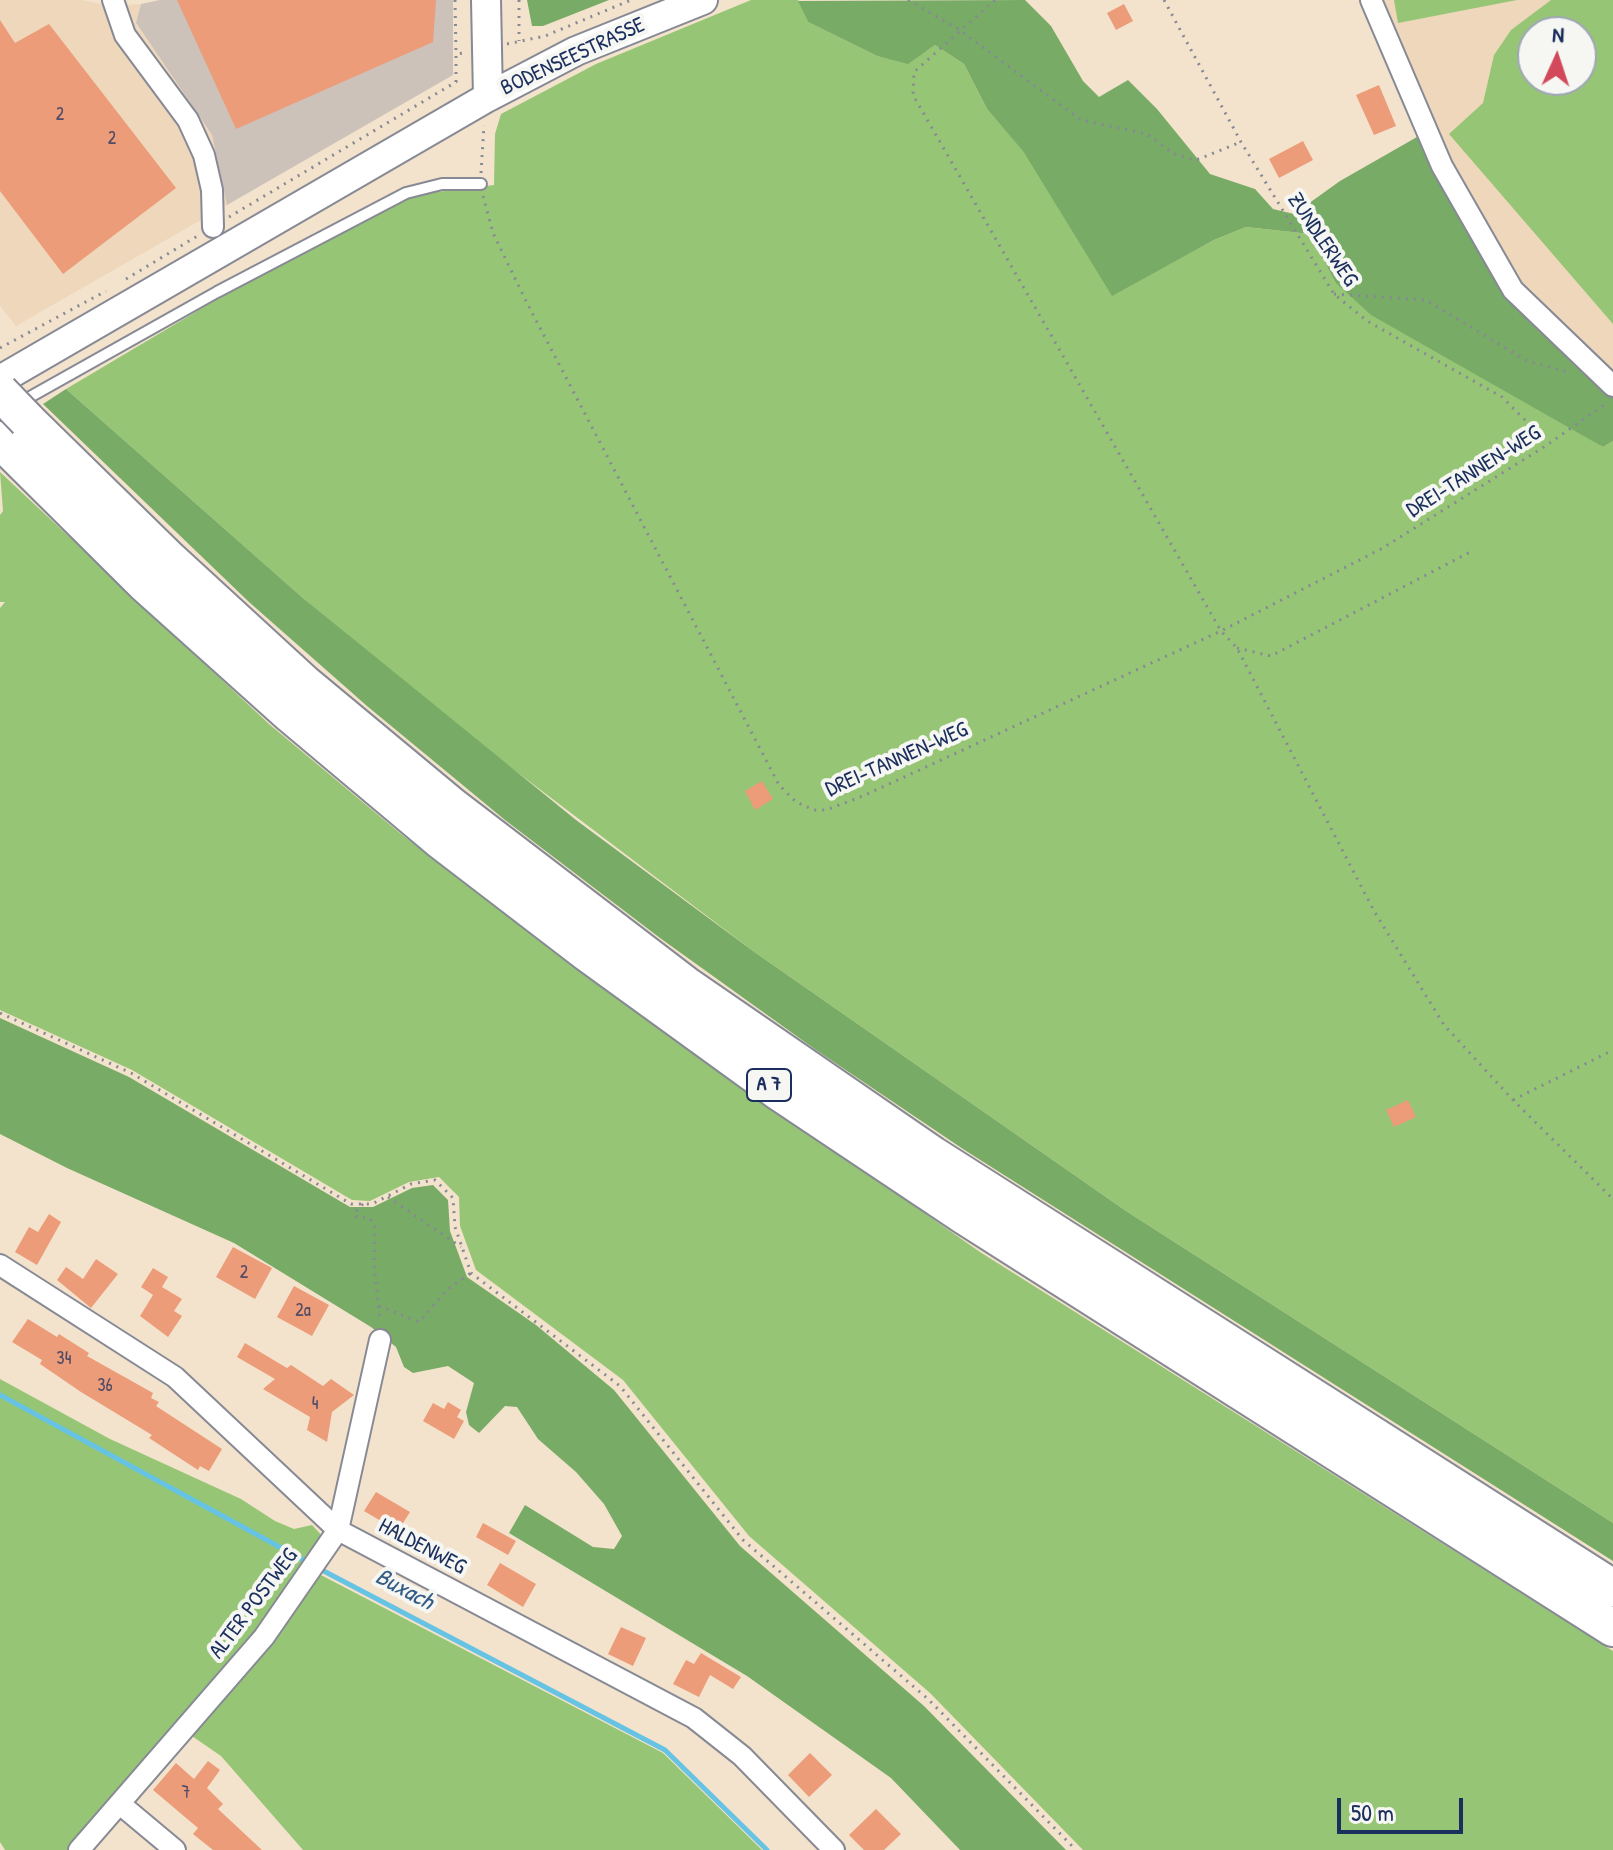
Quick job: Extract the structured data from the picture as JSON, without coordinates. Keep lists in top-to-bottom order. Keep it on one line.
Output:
{"streets":{"highway":["A 7"],"main road":["BODENSEESTRASSE"],"street":["HALDENWEG","ALTER POSTWEG"],"path":["ZUNDLERWEG","DREI-TANNEN-WEG"]},"crossings":[["BODENSEESTRASSE","DREI-TANNEN-WEG"],["HALDENWEG","ALTER POSTWEG"]],"water":["Buxach"],"house_numbers":["2","2","2","2a","34","36","4","7"],"scale_bar":"50 m","north":"top"}
